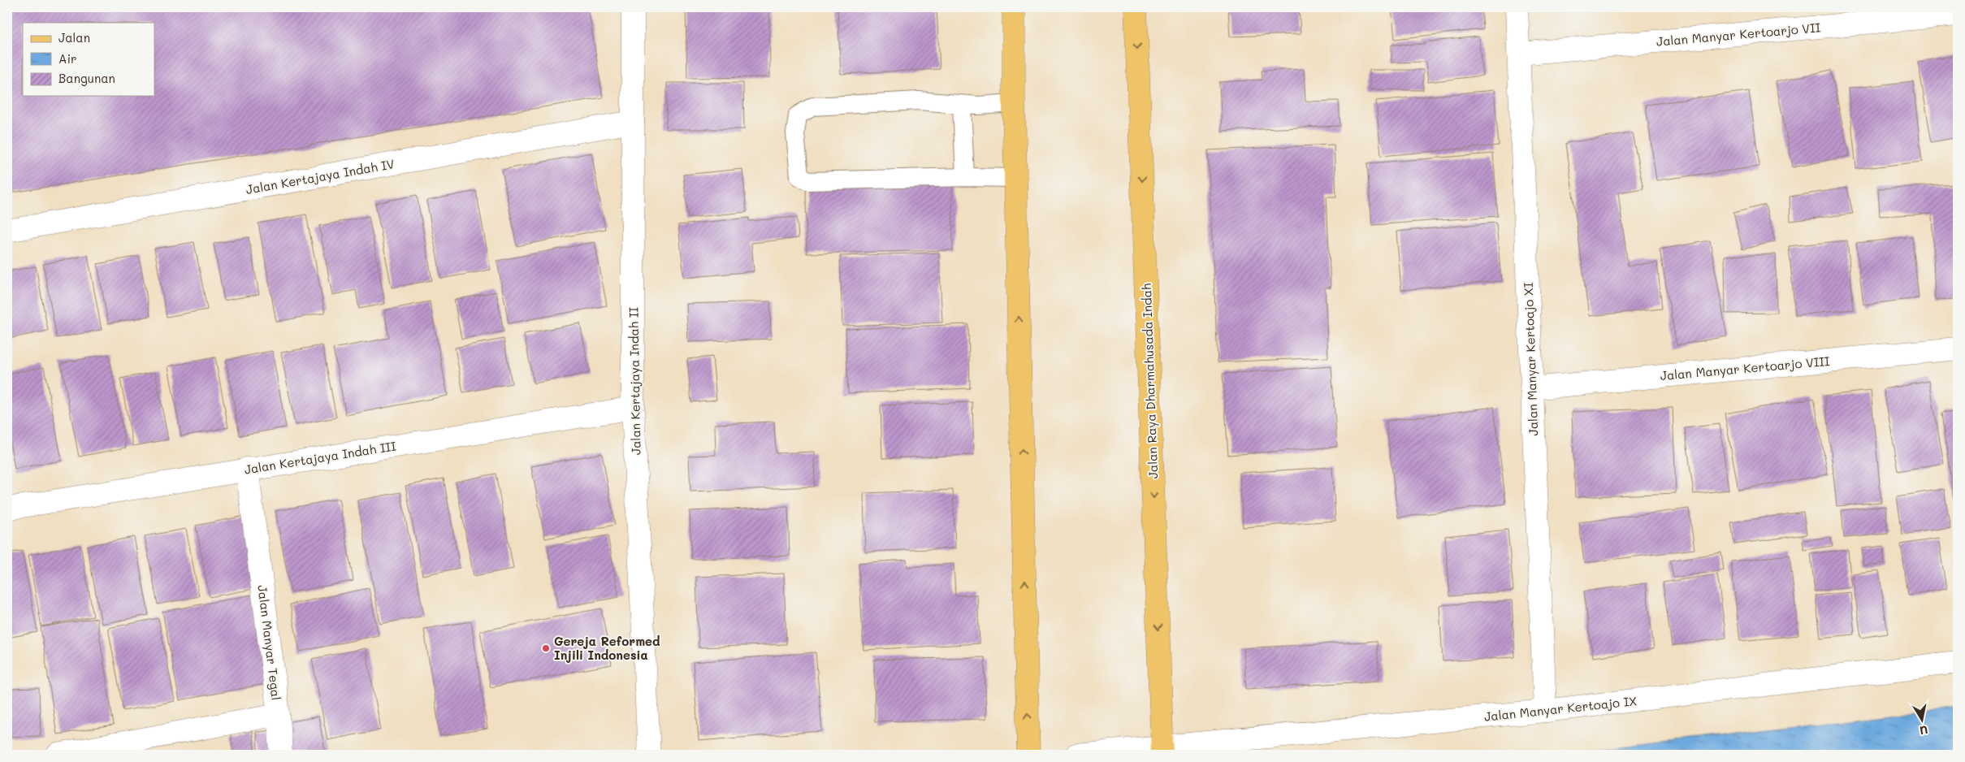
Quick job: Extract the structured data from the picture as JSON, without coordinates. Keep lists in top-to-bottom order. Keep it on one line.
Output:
{"streets":{"main road":["Jalan Raya Dharmahusada Indah"],"street":["Jalan Manyar Kertoarjo VII","Jalan Kertajaya Indah IV","Jalan Manyar Kertoajo XI","Jalan Manyar Kertoarjo VIII","Jalan Kertajaya Indah II","Jalan Kertajaya Indah III","Jalan Manyar Tegal","Jalan Manyar Kertoajo IX"]},"crossings":[["Jalan Manyar Kertoarjo VII","Jalan Manyar Kertoajo XI"],["Jalan Kertajaya Indah IV","Jalan Kertajaya Indah II"],["Jalan Manyar Kertoajo XI","Jalan Manyar Kertoarjo VIII"],["Jalan Manyar Kertoajo XI","Jalan Manyar Kertoajo IX"],["Jalan Kertajaya Indah II","Jalan Kertajaya Indah III"],["Jalan Raya Dharmahusada Indah","Jalan Manyar Kertoajo IX"],["Jalan Kertajaya Indah III","Jalan Manyar Tegal"]],"places":["Gereja Reformed Injili Indonesia"],"legend":["Jalan","Air","Bangunan"],"north":"bottom"}
